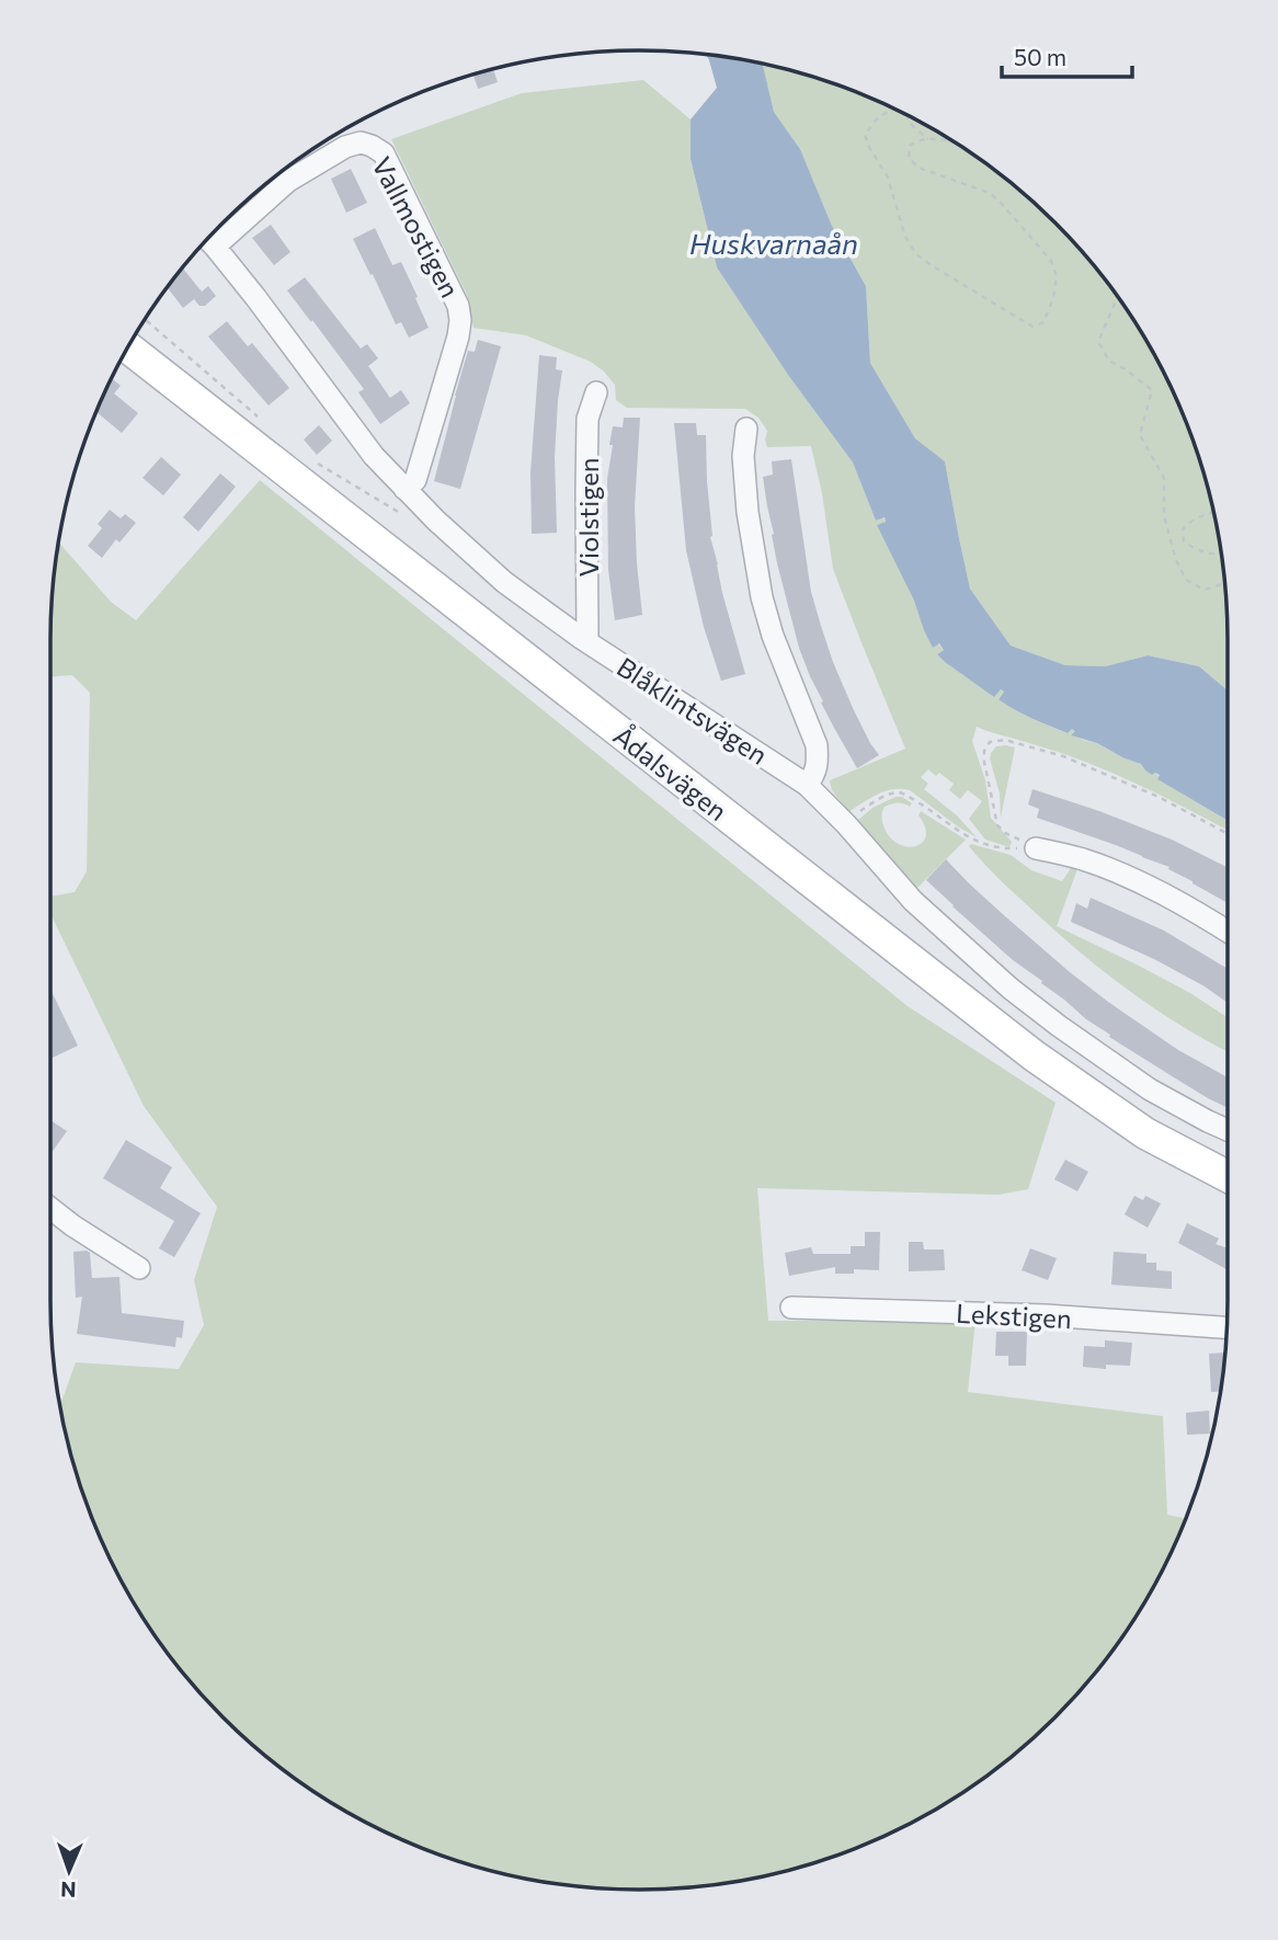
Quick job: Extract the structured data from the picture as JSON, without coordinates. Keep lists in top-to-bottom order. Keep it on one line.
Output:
{"streets":{"main road":["Ådalsvägen"],"street":["Vallmostigen","Violstigen","Blåklintsvägen","Lekstigen"]},"crossings":[["Vallmostigen","Blåklintsvägen"],["Violstigen","Blåklintsvägen"]],"water":["Huskvarnaån"],"scale_bar":"50 m","north":"bottom"}
